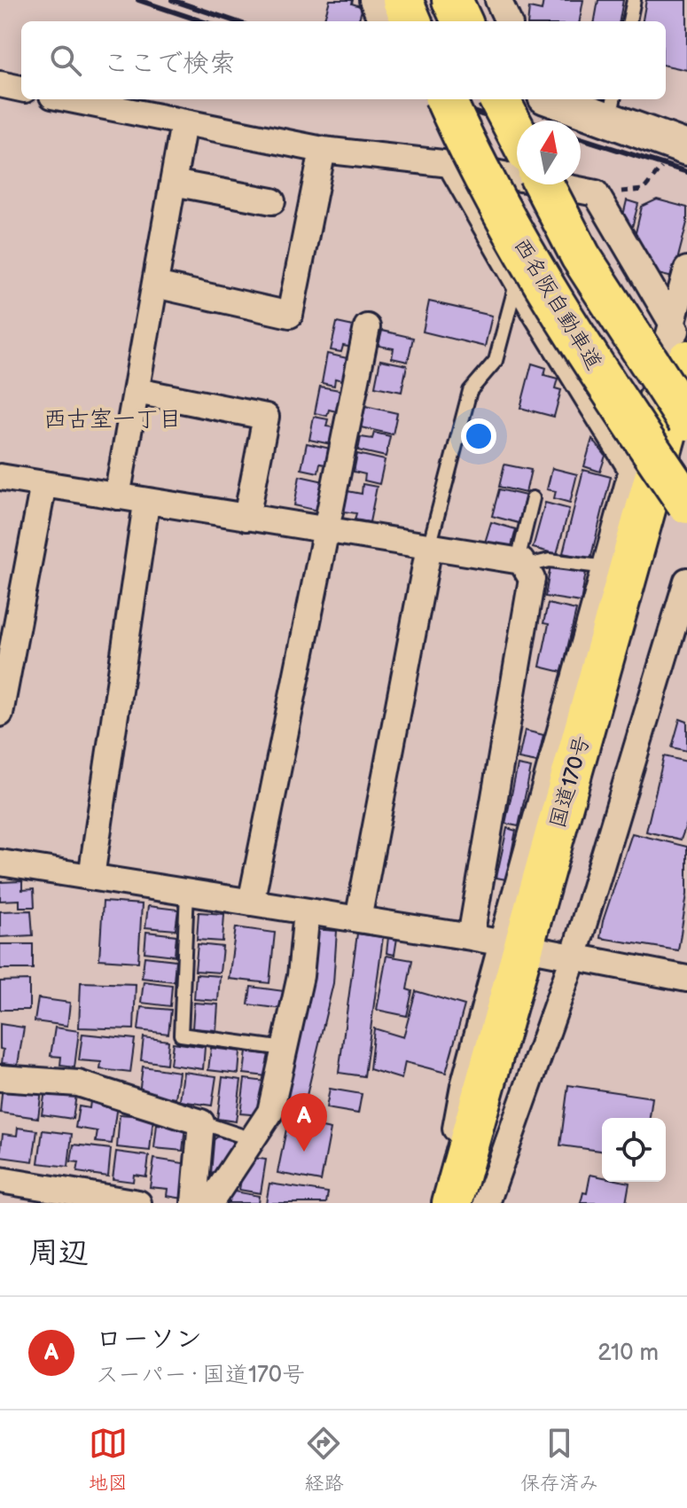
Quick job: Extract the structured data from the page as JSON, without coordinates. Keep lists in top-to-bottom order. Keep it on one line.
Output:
{"streets":{"highway":["西名阪自動車道","国道170号"]},"districts":["西古室一丁目"],"north":"top","page":{"search":"ここで検索","pins":"A","heading":"周辺","list":[{"mark":"A","name":"ローソン","note":"スーパー · 国道170号","value":"210 m"}],"nav":["地図","経路","保存済み"]}}
